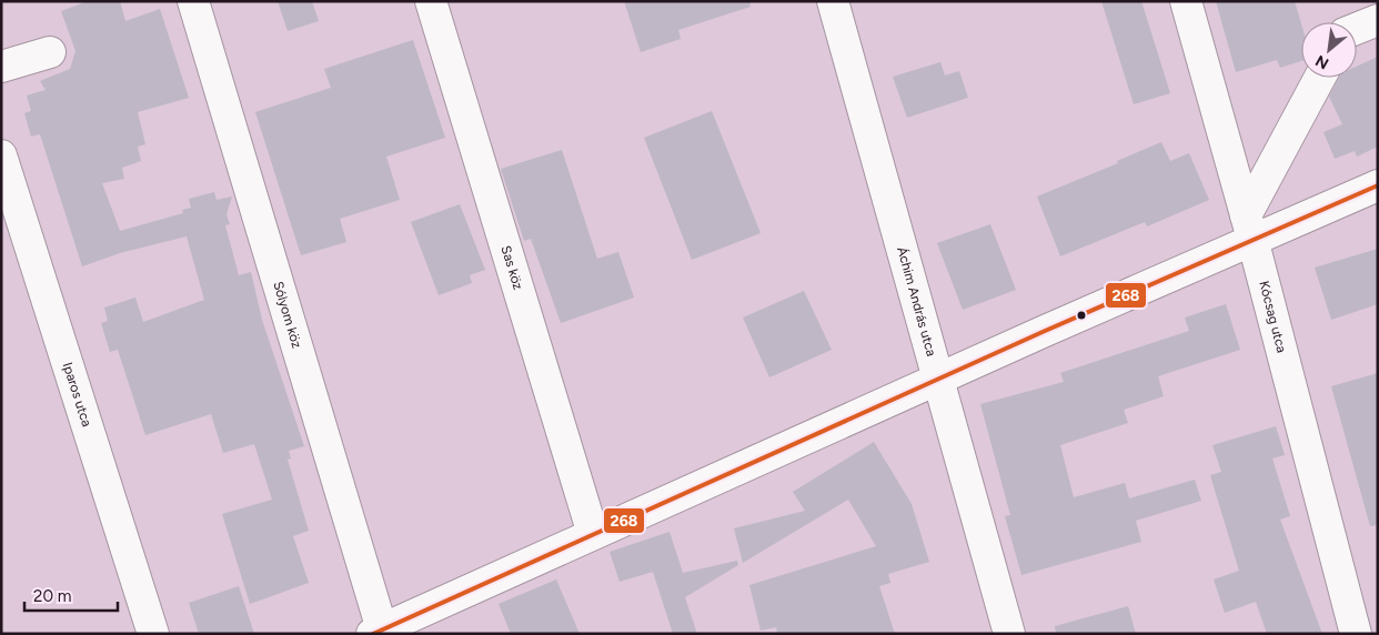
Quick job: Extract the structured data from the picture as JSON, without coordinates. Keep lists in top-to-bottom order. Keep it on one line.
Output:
{"streets":{"street":["Sas köz","Áchim András utca","Sólyom köz","Kócsag utca","Iparos utca"]},"lines":["transit line 268"],"scale_bar":"20 m","north":"bottom left"}
